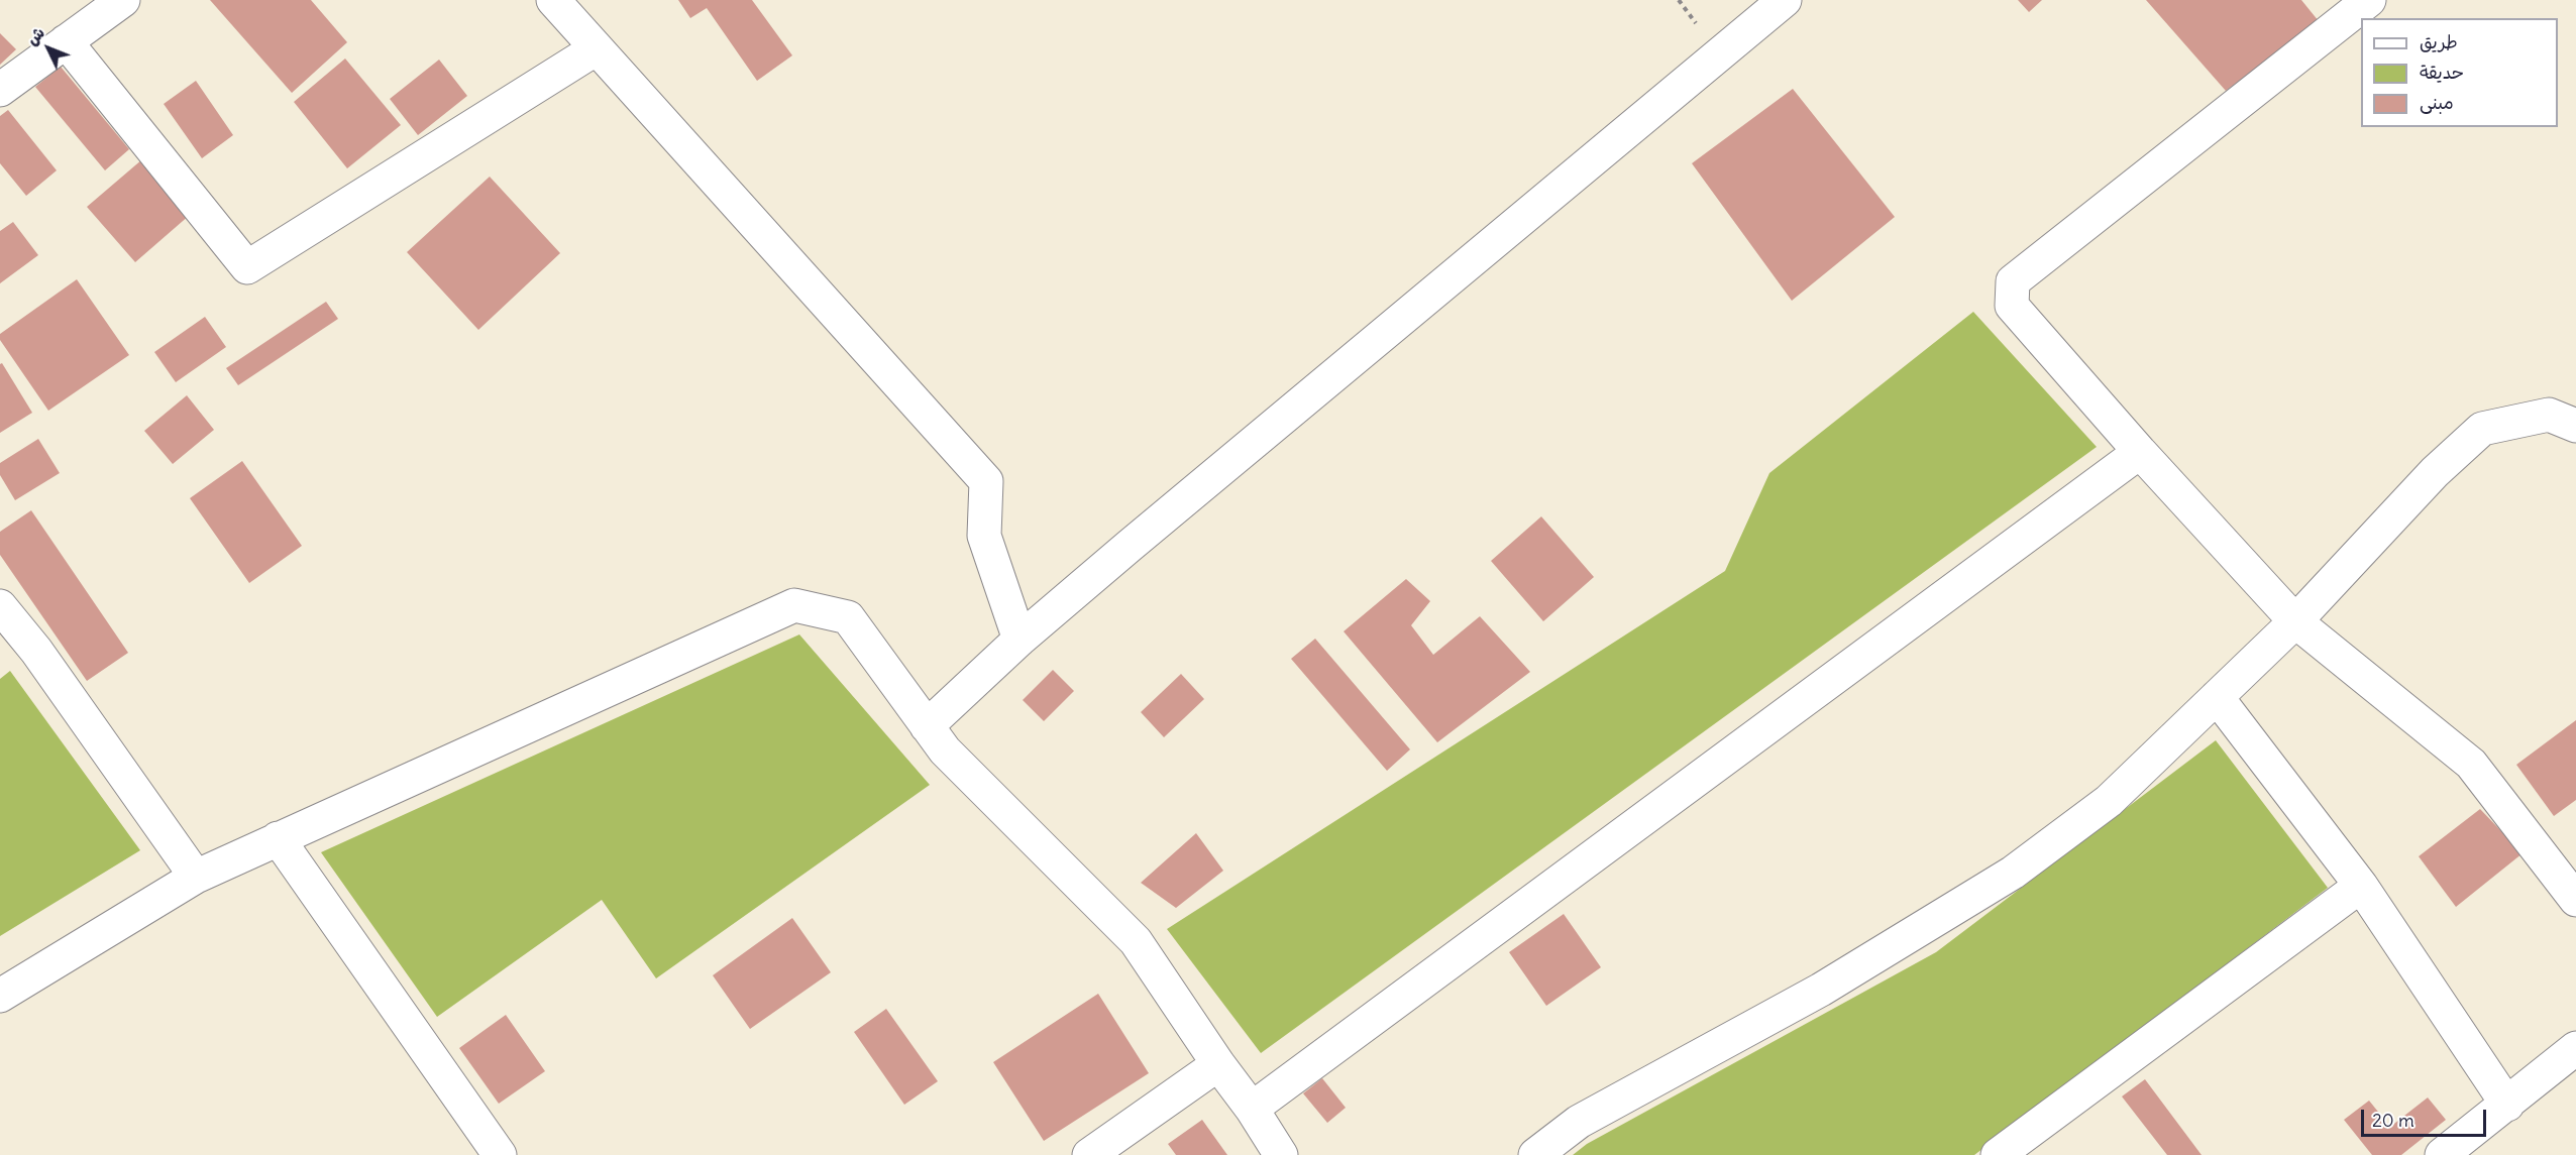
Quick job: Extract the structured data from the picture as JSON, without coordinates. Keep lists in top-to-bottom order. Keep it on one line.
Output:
{"legend":["طريق","حديقة","مبنى"],"scale_bar":"20 m","north":"top left"}
